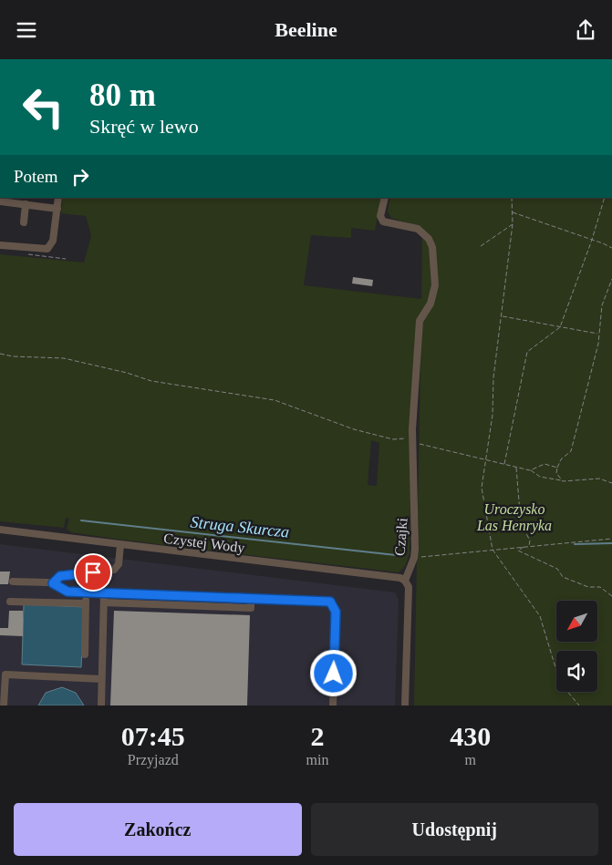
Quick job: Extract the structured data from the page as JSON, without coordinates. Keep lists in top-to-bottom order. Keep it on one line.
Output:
{"streets":{"street":["Czajki","Czystej Wody"]},"crossings":[["Czajki","Czystej Wody"]],"water":["Struga Skurcza"],"parks":["Uroczysko Las Henryka"],"north":"bottom left","page":{"header":"Beeline","turn":["80 m","Skręć w lewo"],"then":"Potem","eta":["07:45","Przyjazd","2","min","430","m"],"buttons":["Zakończ","Udostępnij"]}}
